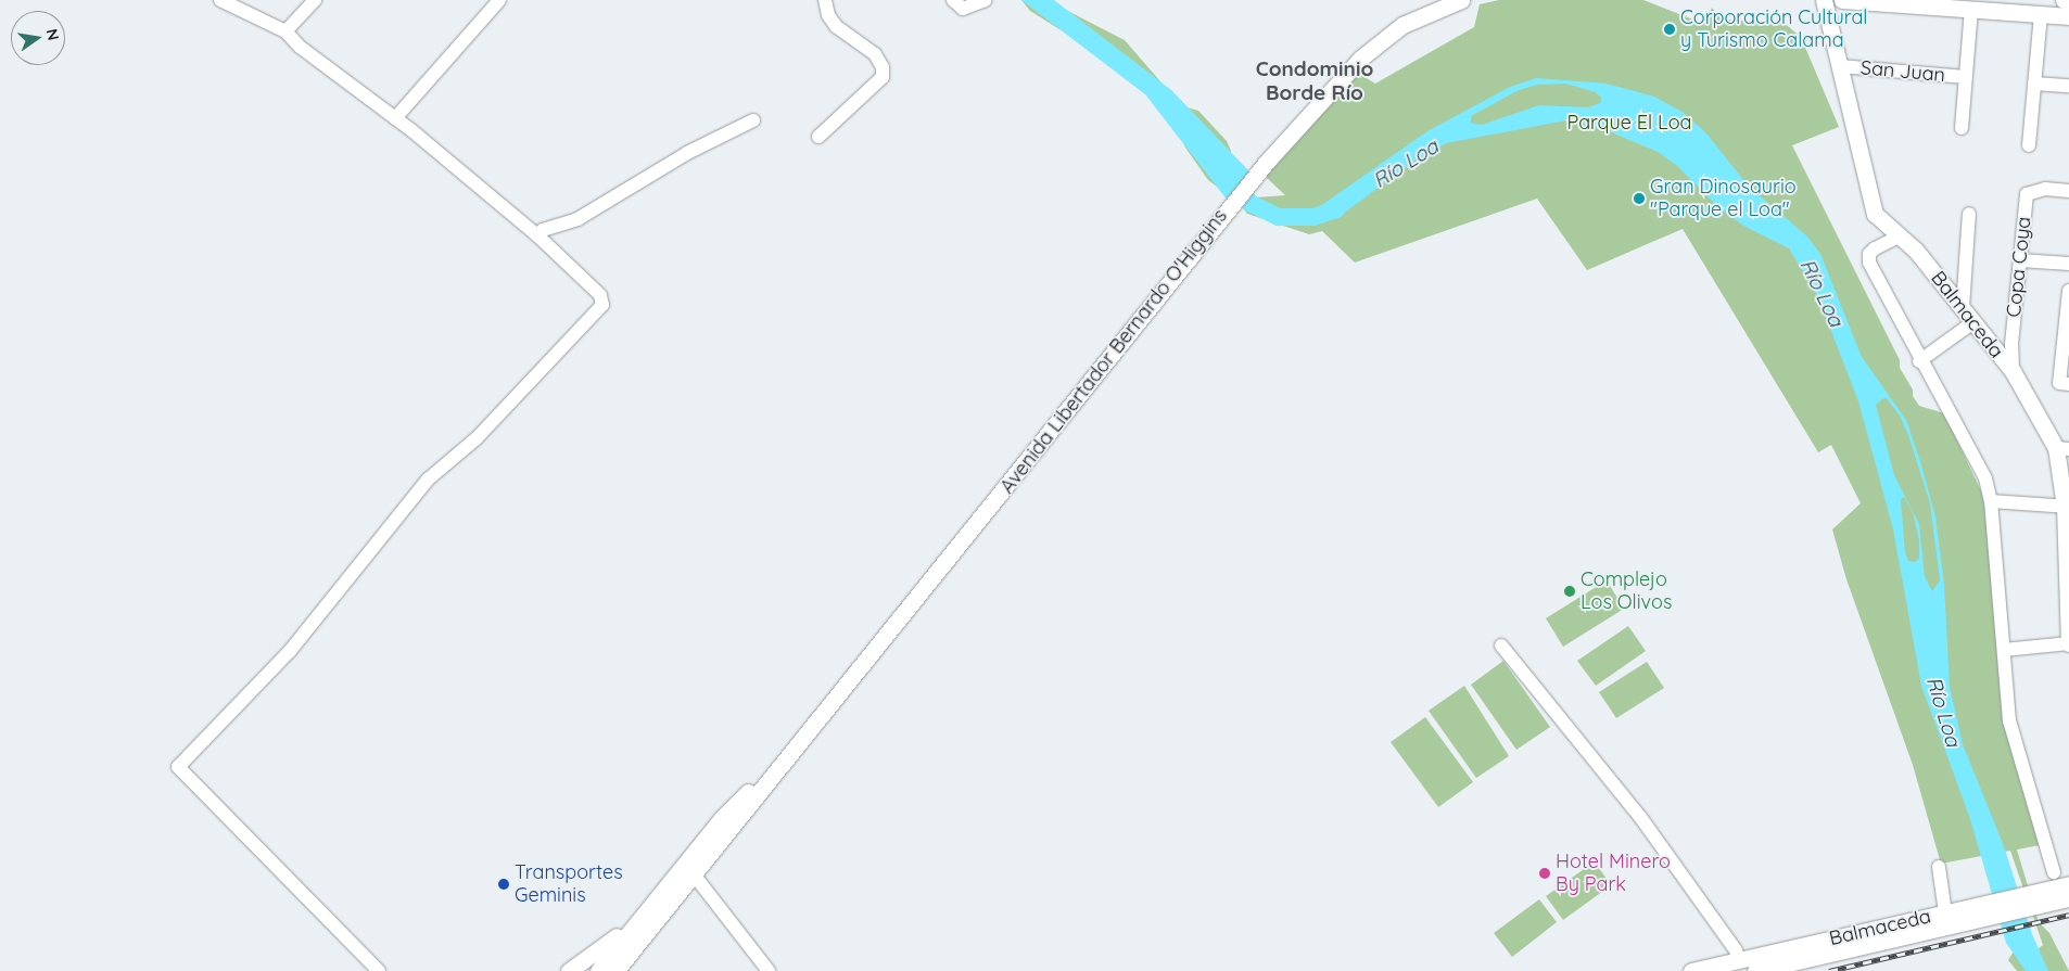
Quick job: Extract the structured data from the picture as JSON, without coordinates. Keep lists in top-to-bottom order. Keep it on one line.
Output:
{"streets":{"main road":["Balmaceda","Avenida Libertador Bernardo O'Higgins"],"street":["San Juan","Copa Coya"]},"crossings":[["San Juan","Balmaceda"],["Copa Coya","Balmaceda"]],"districts":["Condominio Borde Río"],"water":["Río Loa"],"parks":["Parque El Loa"],"places":["Corporación Cultural y Turismo Calama","Gran Dinosaurio \"Parque el Loa\"","Complejo Los Olivos","Hotel Minero By Park","Transportes Geminis"],"north":"right"}
